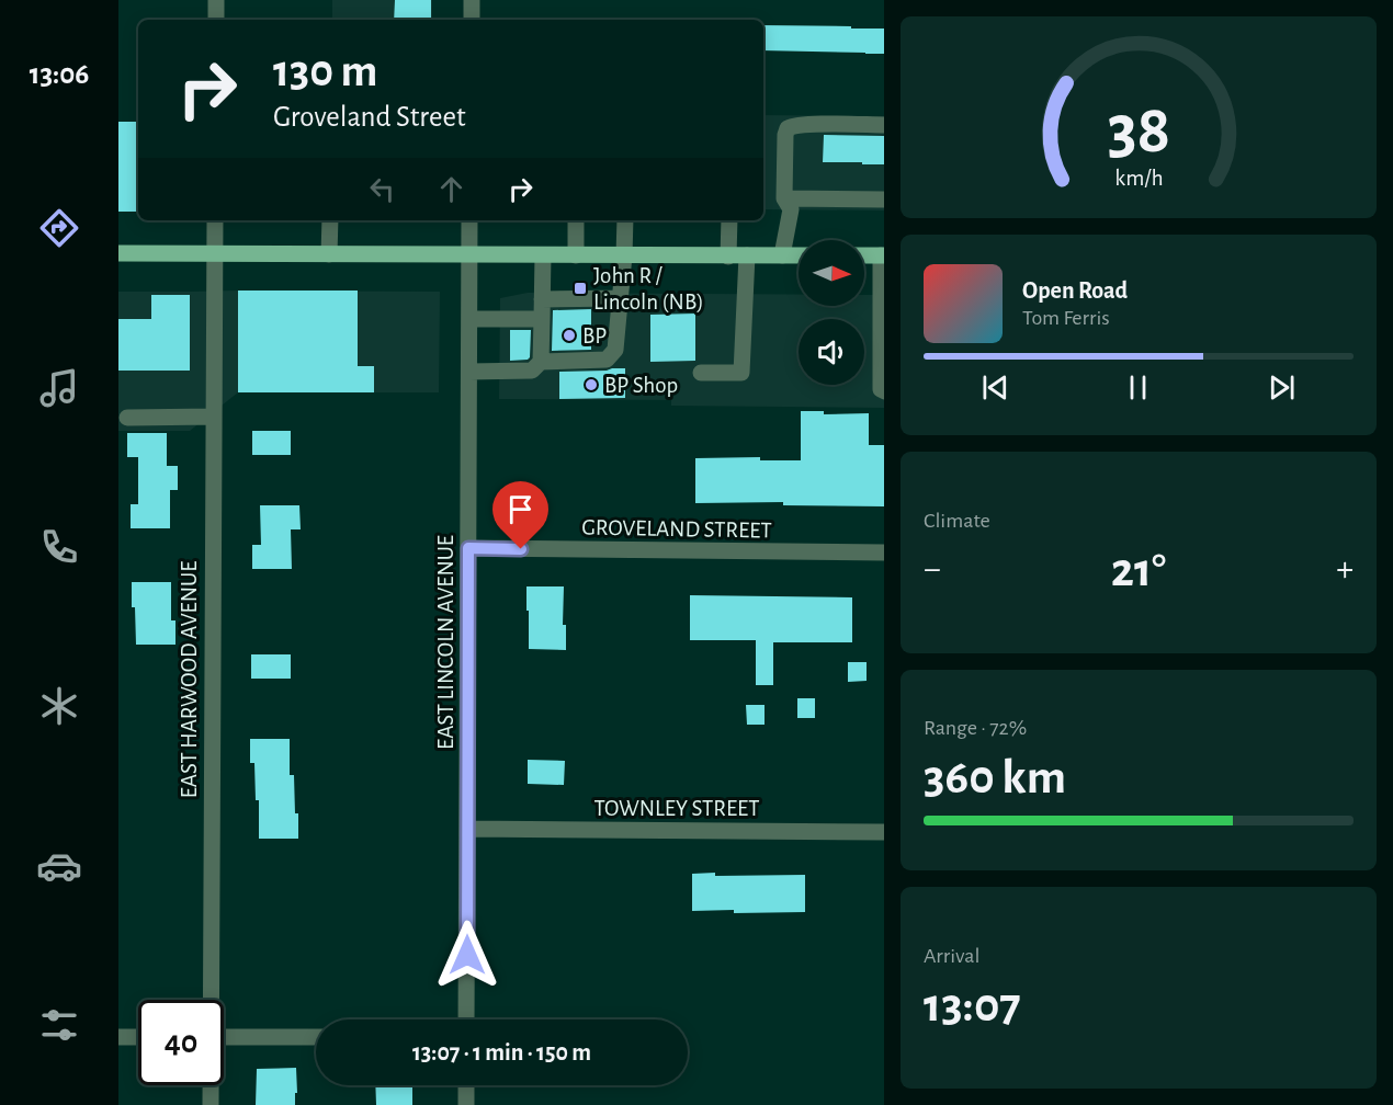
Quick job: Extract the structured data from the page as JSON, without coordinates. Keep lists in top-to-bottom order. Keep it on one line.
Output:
{"streets":{"street":["GROVELAND STREET","EAST LINCOLN AVENUE","EAST HARWOOD AVENUE","TOWNLEY STREET"]},"crossings":[["GROVELAND STREET","EAST LINCOLN AVENUE"],["EAST LINCOLN AVENUE","TOWNLEY STREET"]],"places":{"transit":["John R / Lincoln (NB)"],"other":["BP","BP Shop"]},"north":"right","page":{"tabs":"13:06","turn":["130 m","Groveland Street"],"song":["Open Road","Tom Ferris"],"tile":["Climate",["Range · 72%","360 km"],["Arrival","13:07"]],"heat":["−","21°","+"],"limit":"40","trip":"13:07 · 1 min · 150 m","gauge":["38","km/h"]}}
